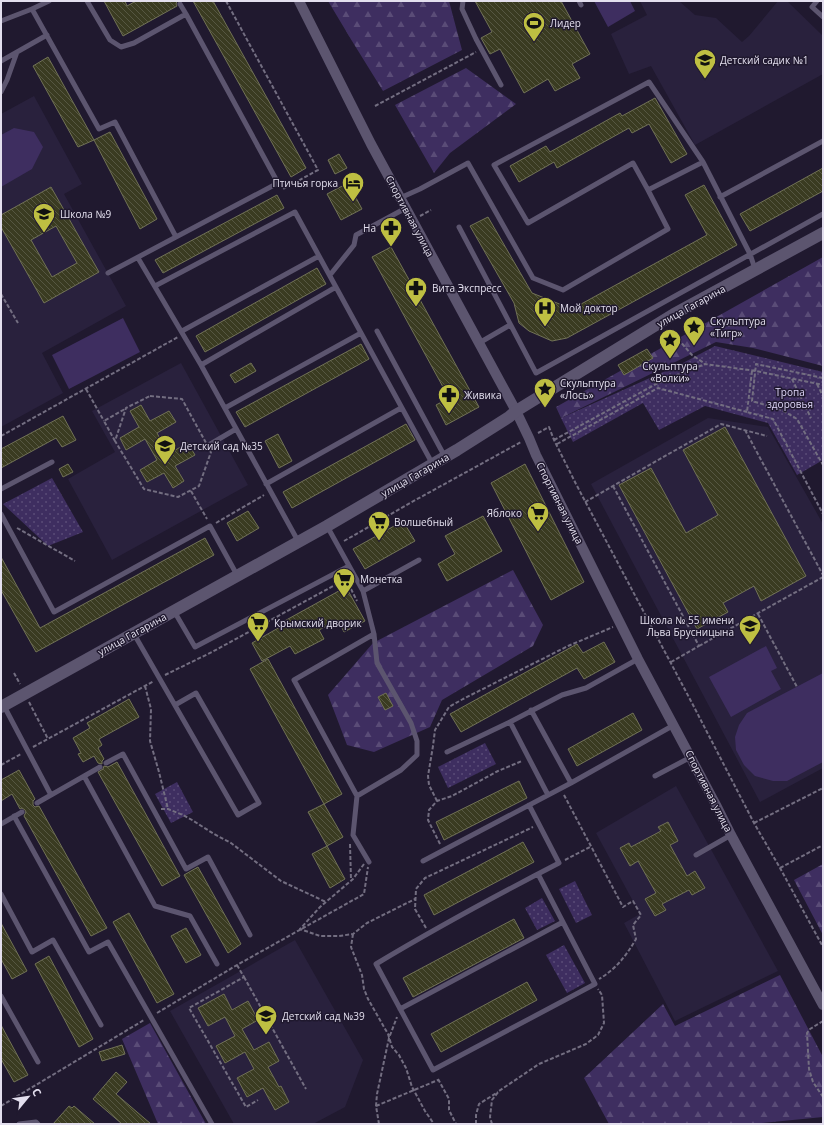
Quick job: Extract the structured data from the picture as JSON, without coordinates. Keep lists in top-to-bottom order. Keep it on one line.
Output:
{"streets":{"street":["Спортивная улица","улица Гагарина"]},"crossings":[["Спортивная улица","улица Гагарина"]],"parks":["Тропа здоровья"],"places":{"sports":["Лидер"],"school or university":["Детский садик №1","Школа №9","Детский сад №35","Школа № 55 имени Льва Брусницына","Детский сад №39"],"hotel":["Птичья горка"],"pharmacy":["На","Вита Экспресс","Живика"],"hospital":["Мой доктор"],"place":["Скульптура «Тигр»","Скульптура «Волки»","Скульптура «Лось»"],"supermarket":["Яблоко","Волшебный","Монетка","Крымский дворик"]},"north":"top right"}
